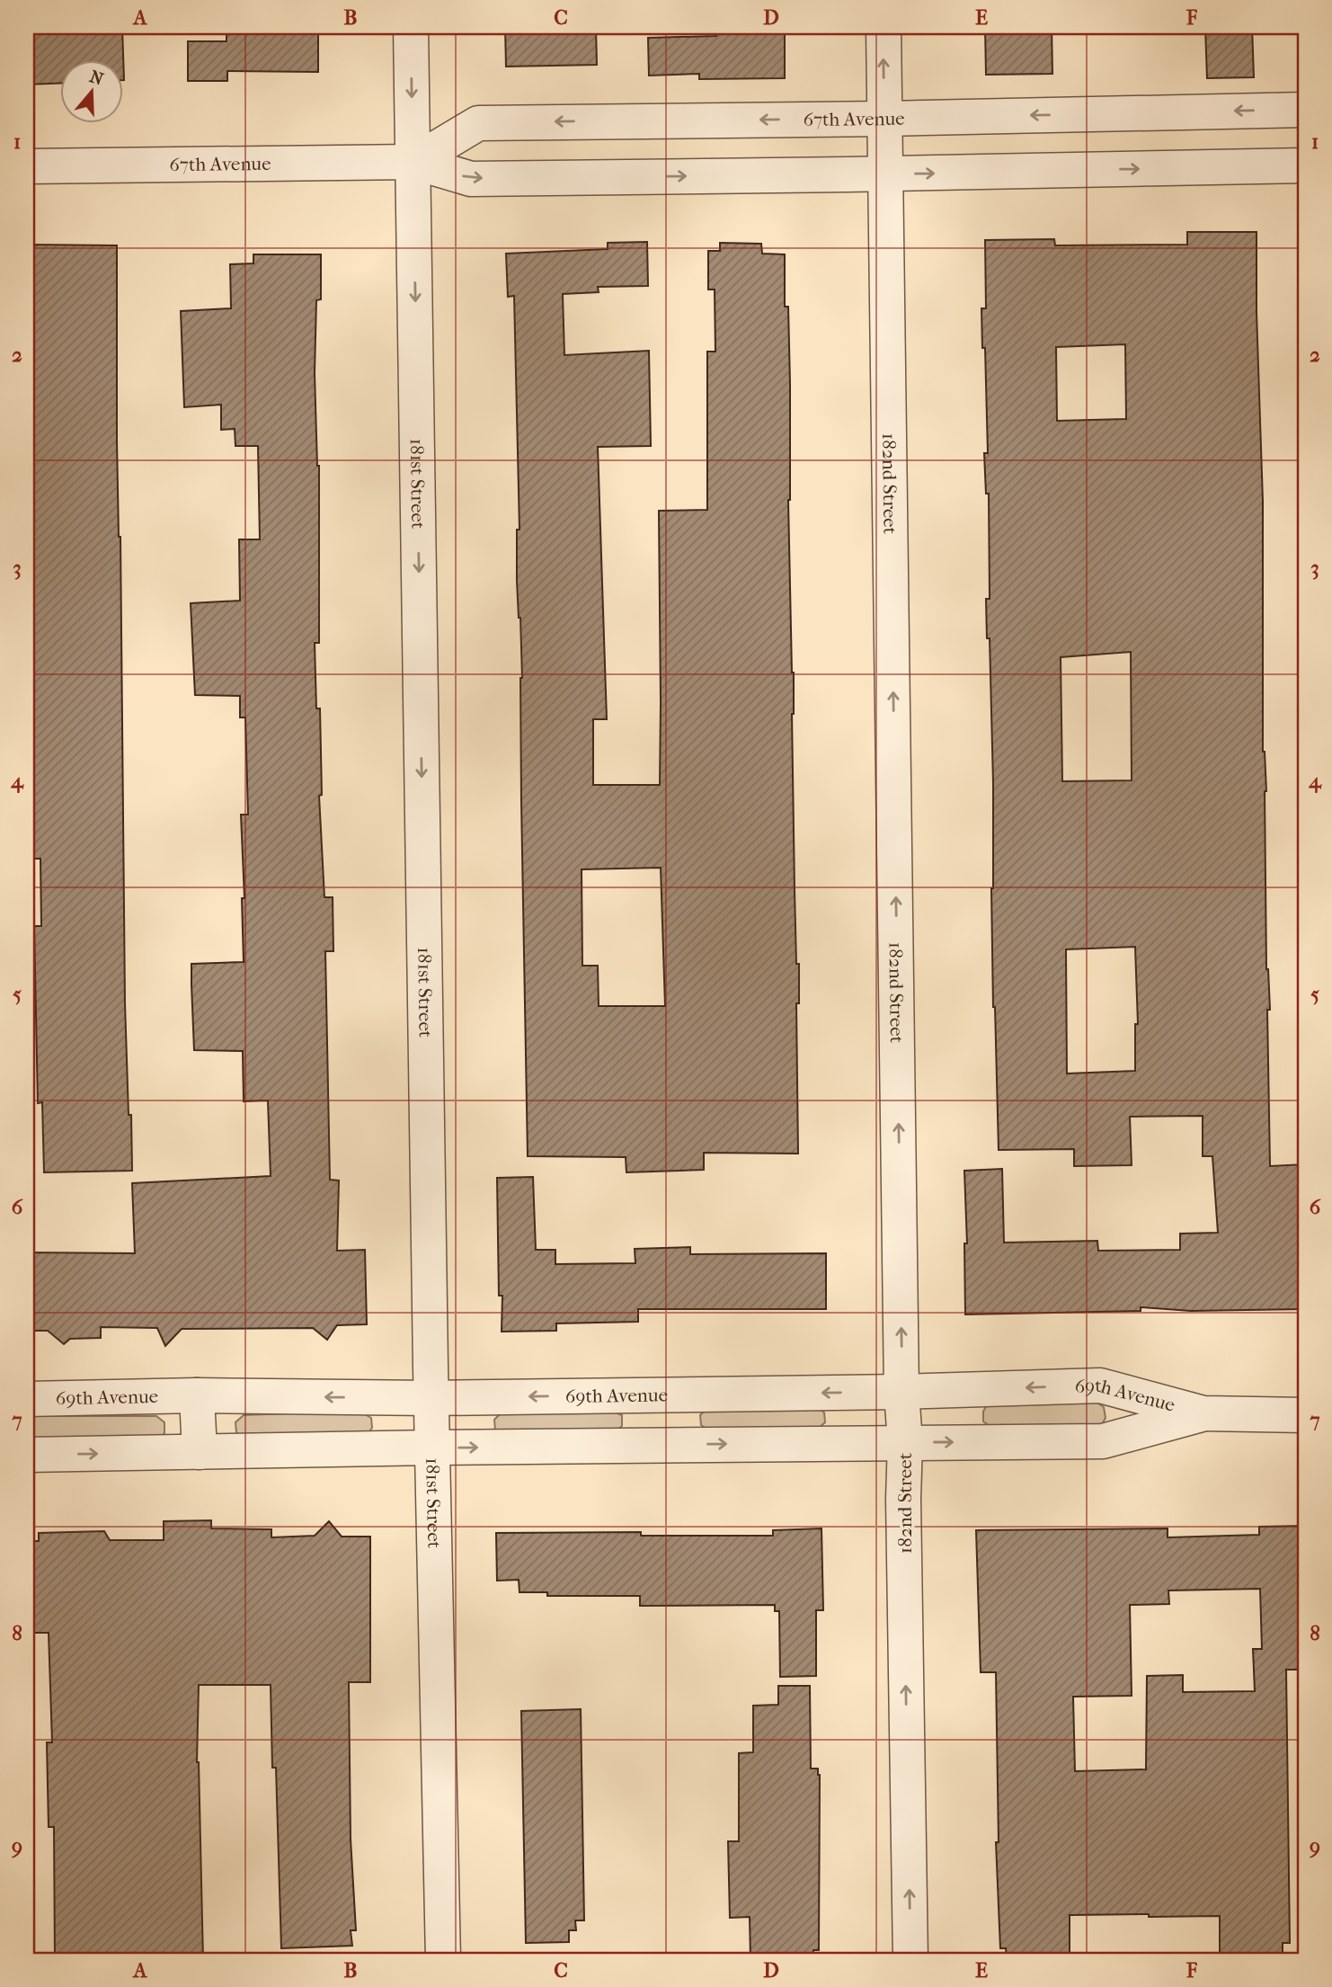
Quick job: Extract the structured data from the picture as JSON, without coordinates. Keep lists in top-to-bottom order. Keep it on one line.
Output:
{"streets":{"street":["67th Avenue","181st Street","182nd Street","69th Avenue"]},"crossings":[["67th Avenue","181st Street"],["67th Avenue","182nd Street"],["181st Street","69th Avenue"],["182nd Street","69th Avenue"]],"one_way":["181st Street","182nd Street"],"north":"top","grid":{"columns":["A","B","C","D","E","F"],"rows":["1","2","3","4","5","6","7","8","9"]}}
